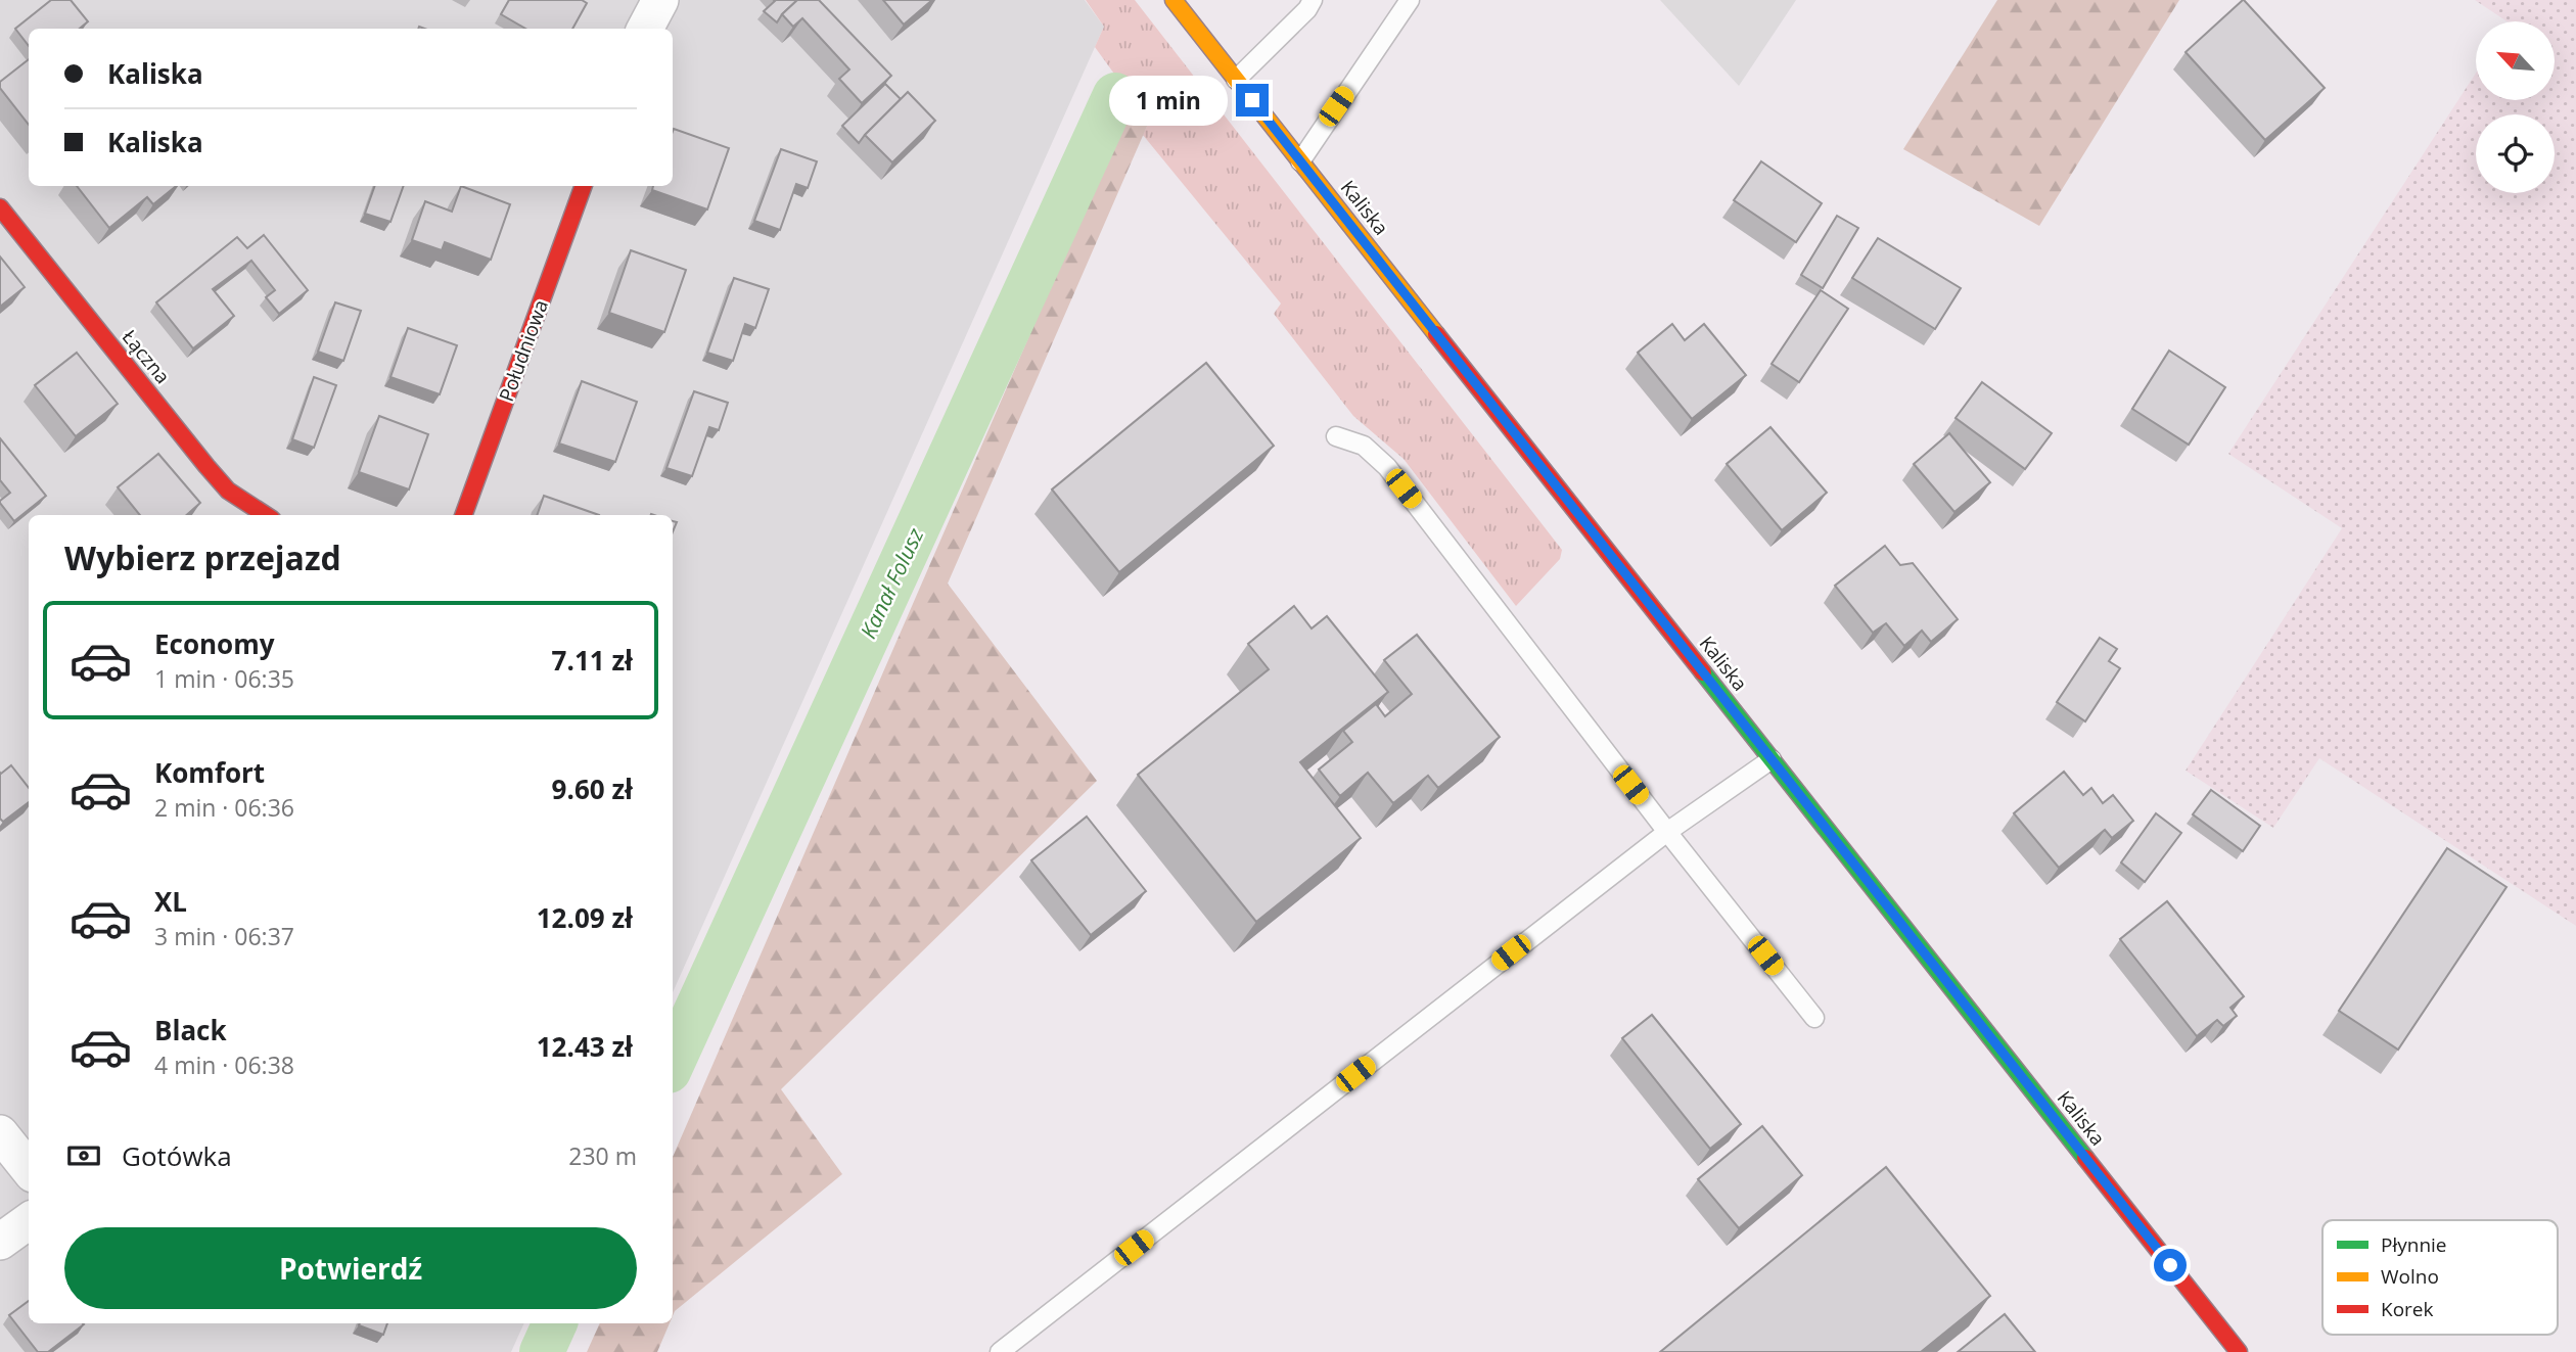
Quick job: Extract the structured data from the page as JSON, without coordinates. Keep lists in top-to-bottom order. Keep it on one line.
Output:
{"streets":{"main road":["Kaliska","Południowa","Łączna"]},"water":["Kanał Folusz"],"legend":["Płynnie","Wolno","Korek"],"north":"top left","page":{"banner":["Kaliska","Kaliska"],"bubble":"1 min","heading":"Wybierz przejazd","list":[{"name":"Economy","note":"1 min · 06:35","value":"7.11 zł"},{"name":"Komfort","note":"2 min · 06:36","value":"9.60 zł"},{"name":"XL","note":"3 min · 06:37","value":"12.09 zł"},{"name":"Black","note":"4 min · 06:38","value":"12.43 zł"}],"pay":["Gotówka","230 m"],"buttons":"Potwierdź"}}
